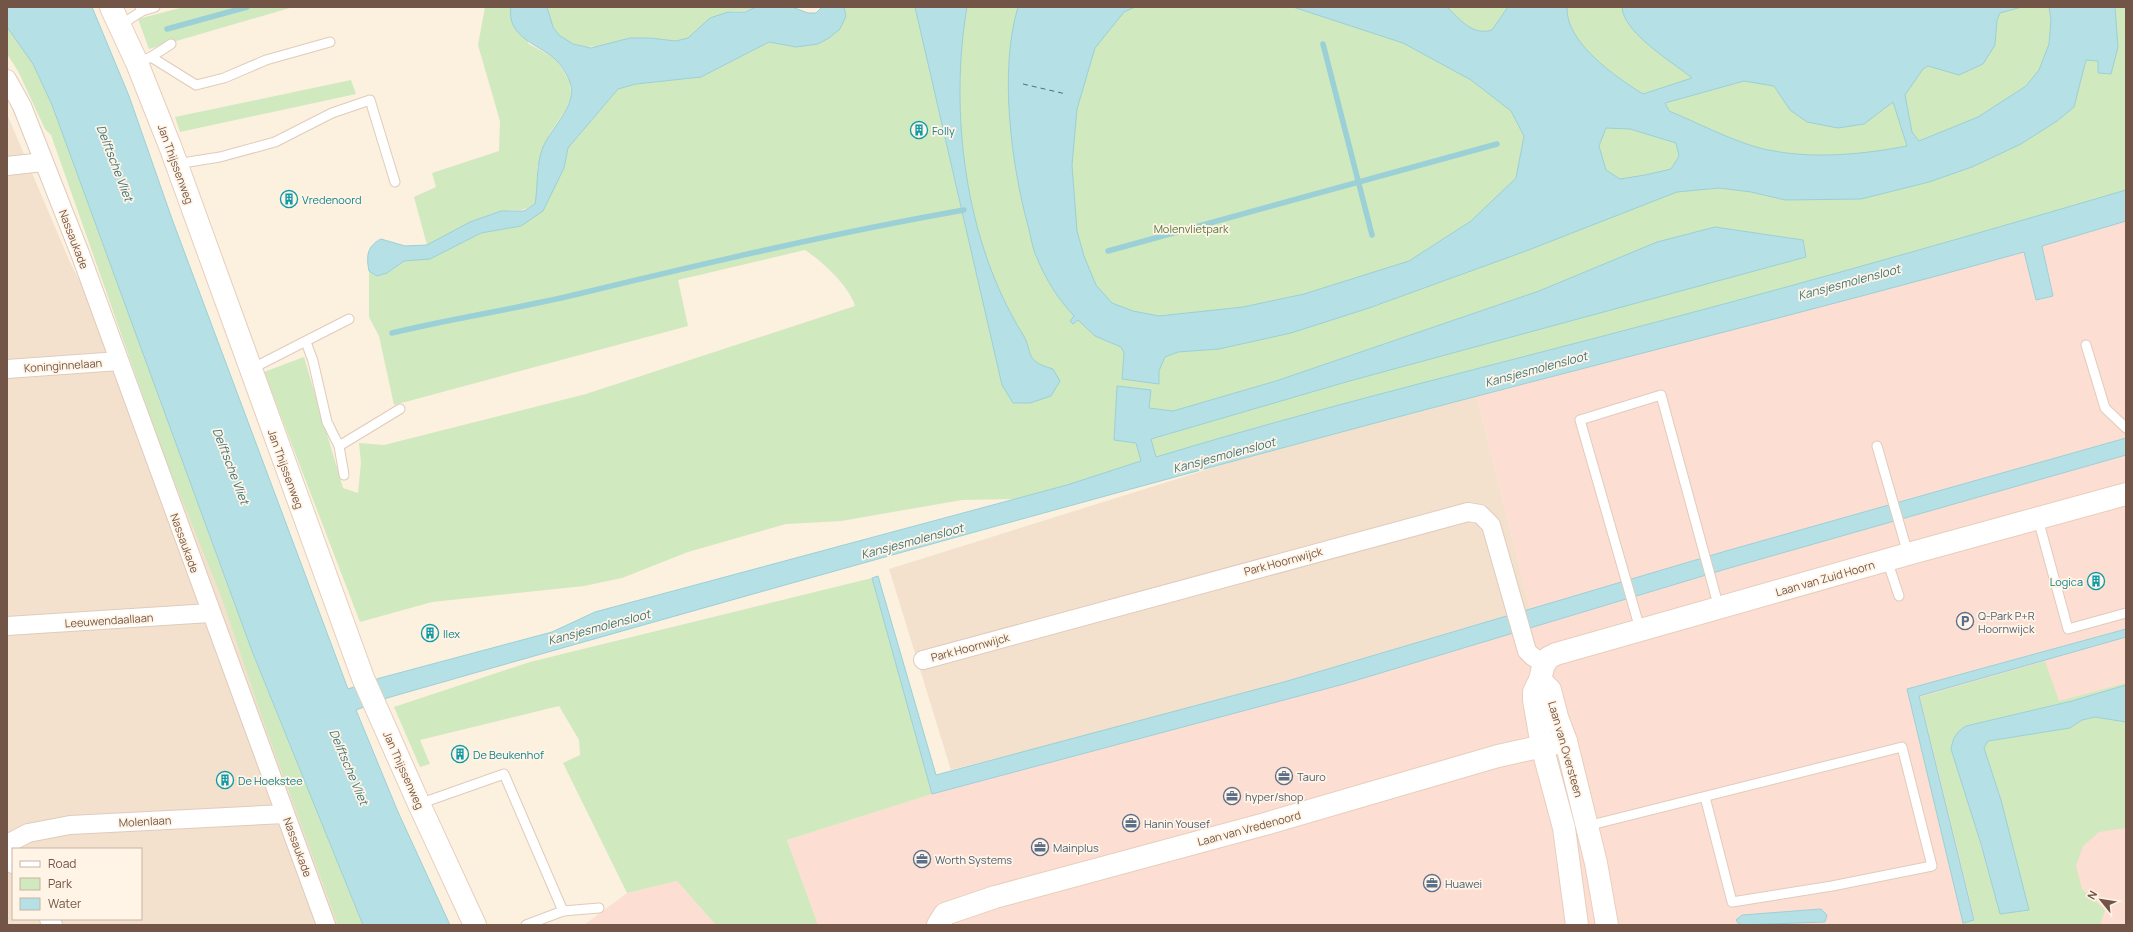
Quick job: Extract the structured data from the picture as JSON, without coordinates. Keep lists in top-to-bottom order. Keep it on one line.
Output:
{"streets":{"street":["Jan Thijssenweg","Nassaukade","Koninginnelaan","Park Hoornwijck","Laan van Zuid Hoorn","Leeuwendaallaan","Laan van Oversteen","Molenlaan","Laan van Vredenoord"]},"crossings":[["Nassaukade","Koninginnelaan"],["Nassaukade","Leeuwendaallaan"],["Nassaukade","Molenlaan"],["Park Hoornwijck","Laan van Zuid Hoorn"],["Park Hoornwijck","Laan van Oversteen"],["Laan van Zuid Hoorn","Laan van Oversteen"],["Laan van Oversteen","Laan van Vredenoord"]],"water":["Delftsche Vliet","Kansjesmolensloot"],"parks":["Molenvlietpark"],"places":{"building":["Folly","Vredenoord","Logica","Ilex","De Beukenhof","De Hoekstee"],"parking":["Q-Park P+R Hoornwijck"],"office":["Tauro","hyper/shop","Hanin Yousef","Mainplus","Worth Systems","Huawei"]},"legend":["Road","Park","Water"],"north":"top left"}
